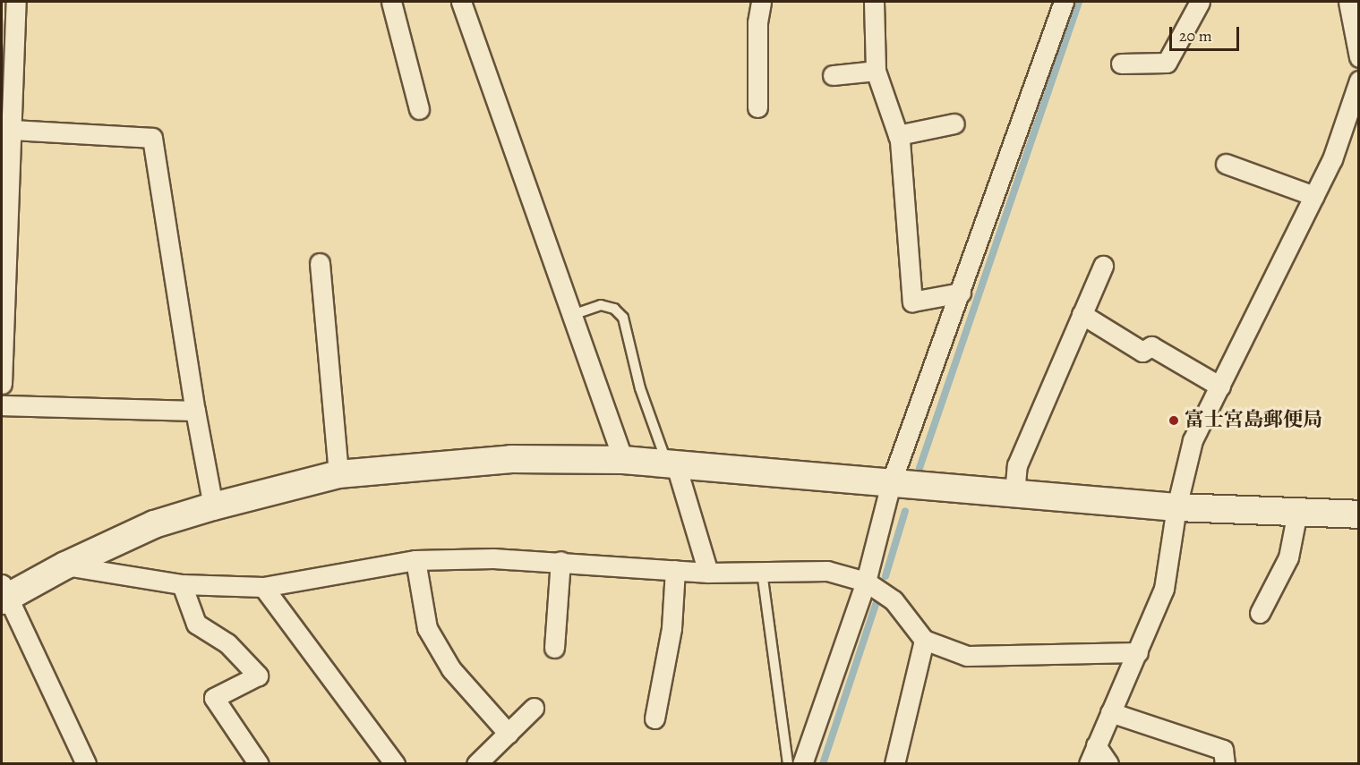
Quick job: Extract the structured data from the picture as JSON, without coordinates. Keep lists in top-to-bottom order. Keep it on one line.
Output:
{"places":["富士宮島郵便局"],"scale_bar":"20 m"}
